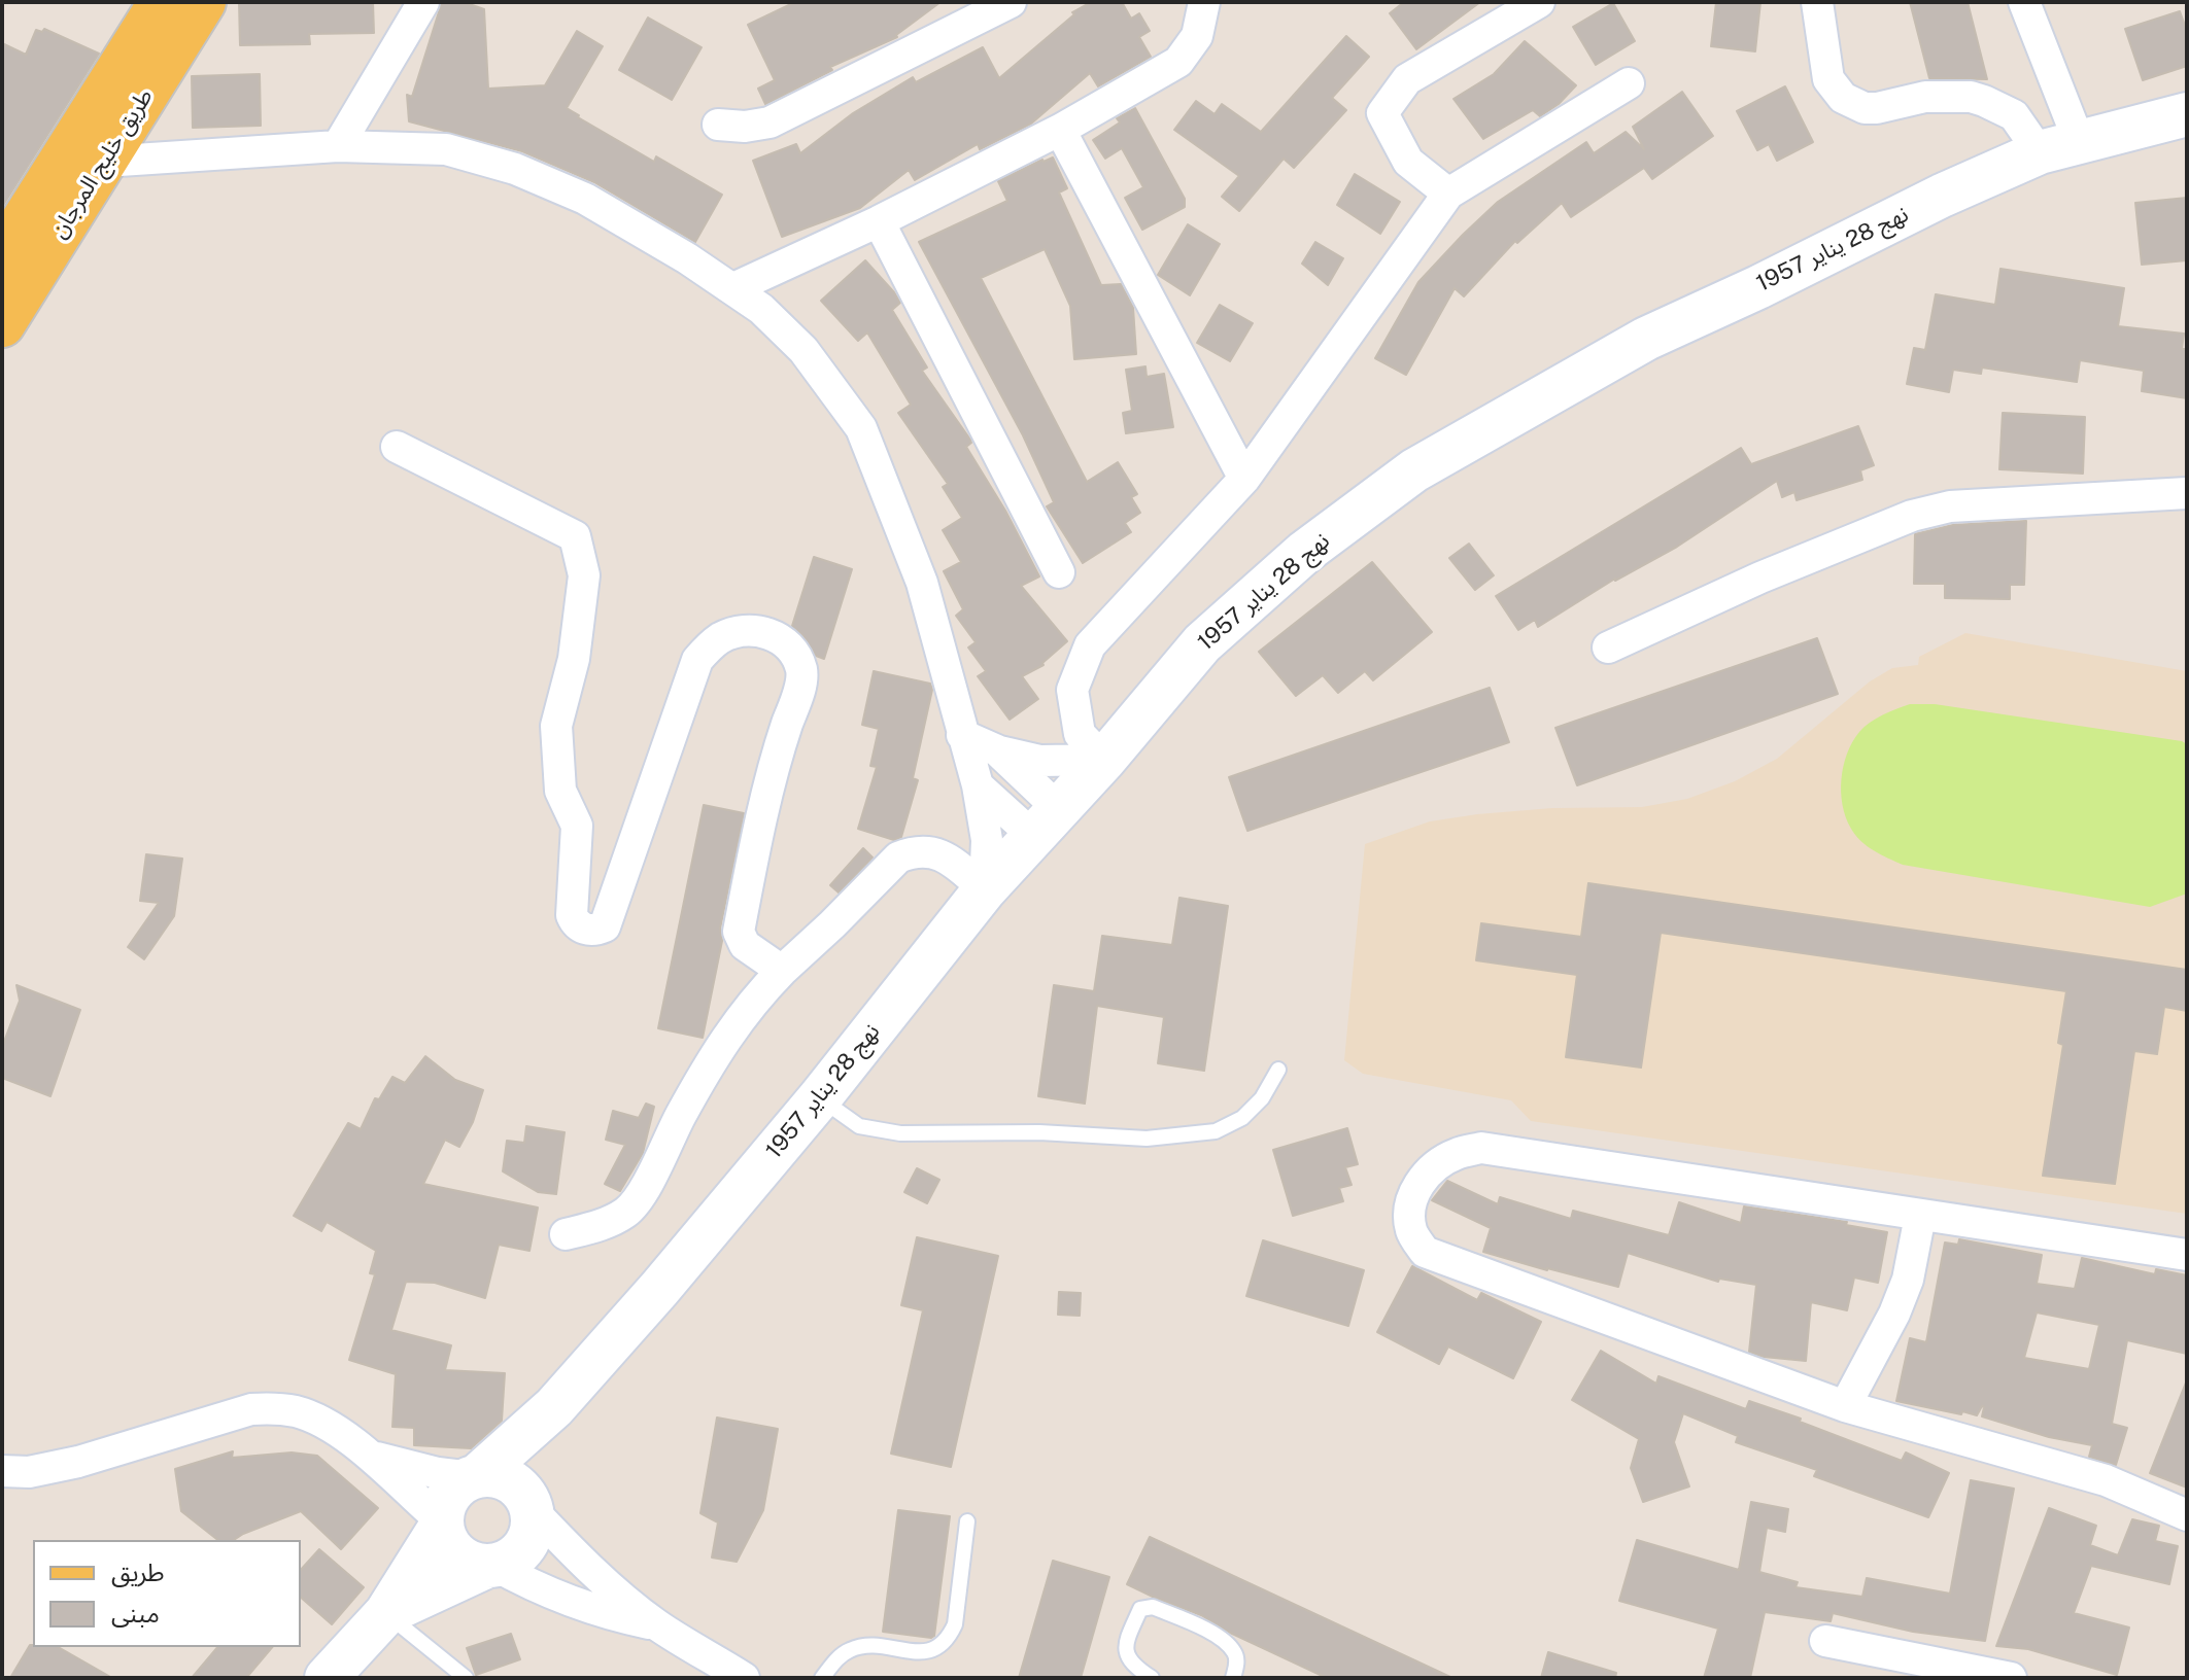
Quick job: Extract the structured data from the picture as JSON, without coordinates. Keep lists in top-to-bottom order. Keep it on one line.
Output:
{"streets":{"main road":["طريق خليج المرجان"],"street":["نهج 28 يناير 1957"]},"legend":["طريق","مبنى"]}
